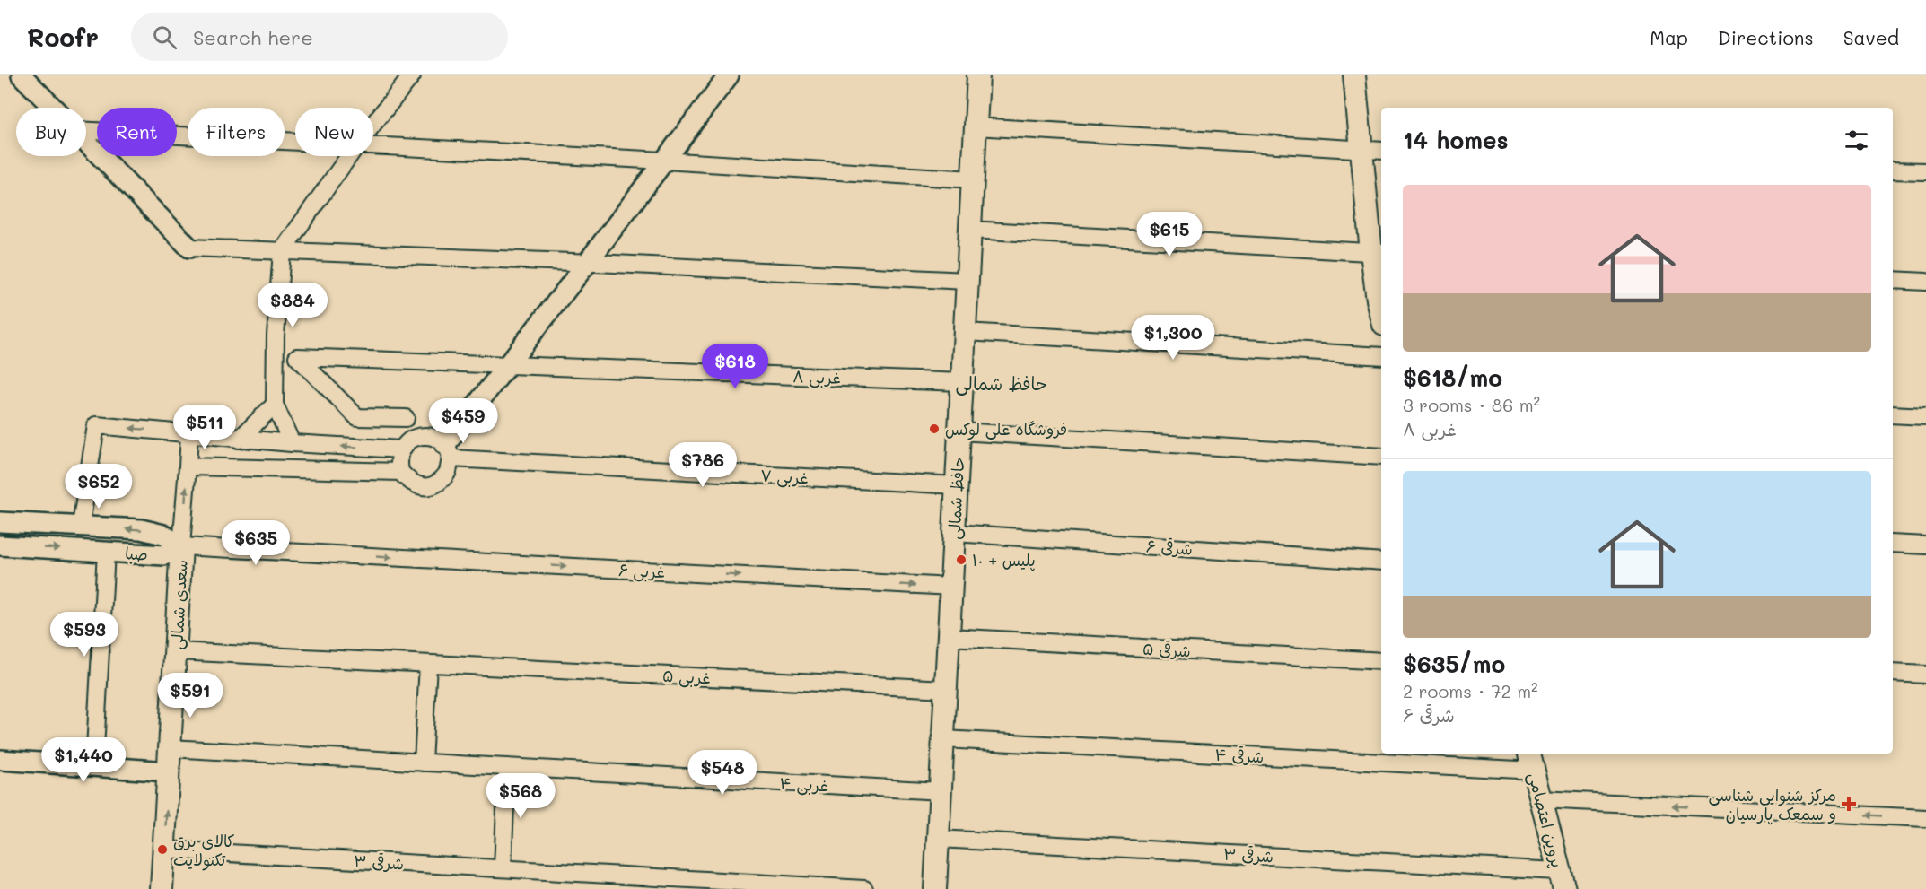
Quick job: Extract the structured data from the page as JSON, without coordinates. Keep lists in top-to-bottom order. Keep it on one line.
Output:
{"streets":{"main road":["حافظ شمالی","سعدی شمالی","پروین اعتصامی"],"street":["۸ غربی","۷ غربی","۶ شرقی","صبا","۶ غربی","۵ شرقی","۵ غربی","۴ شرقی","۴ غربی","۳ شرقی"]},"crossings":[["۸ غربی","حافظ شمالی"],["۷ غربی","حافظ شمالی"],["حافظ شمالی","۶ شرقی"],["حافظ شمالی","۶ غربی"],["حافظ شمالی","۵ شرقی"],["حافظ شمالی","۵ غربی"],["حافظ شمالی","۴ شرقی"],["حافظ شمالی","۴ غربی"],["حافظ شمالی","۳ شرقی"],["صبا","۶ غربی"],["صبا","سعدی شمالی"],["۶ غربی","سعدی شمالی"],["سعدی شمالی","۳ شرقی"],["۴ شرقی","پروین اعتصامی"],["پروین اعتصامی","۳ شرقی"]],"districts":["حافظ شمالی"],"places":{"other":["فروشگاه علی لوکس","پلیس + ۱۰","کالای برق تکنولایت"],"health":["مرکز شنوایی شناسی و سمعک پارسیان"]},"page":{"header":"Roofr","search":"Search here","nav":["Map","Directions","Saved"],"chip":["Buy","Rent","Filters","New"],"heading":"14 homes","list":[{"name":"$618/mo","note":"3 rooms · 86 m² · ۸ غربی"},{"name":"$635/mo","note":"2 rooms · 72 m² · ۶ شرقی"}],"price":["$615","$884","$1,300","$618","$459","$511","$786","$652","$635","$593","$591","$1,440","$548","$568"]}}
